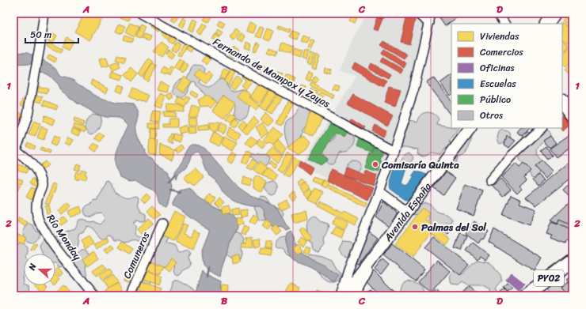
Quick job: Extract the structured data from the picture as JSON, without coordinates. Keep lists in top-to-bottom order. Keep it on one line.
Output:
{"streets":{"highway":["PY02"],"main road":["Avenida España"],"street":["Fernando de Mompox y Zayas","Río Monday","Comuneros"]},"places":["Comisaría Quinta","Palmas del Sol"],"legend":["Viviendas","Comercios","Oficinas","Escuelas","Público","Otros"],"scale_bar":"50 m","north":"left","grid":{"columns":["A","B","C","D"],"rows":["1","2"]}}
